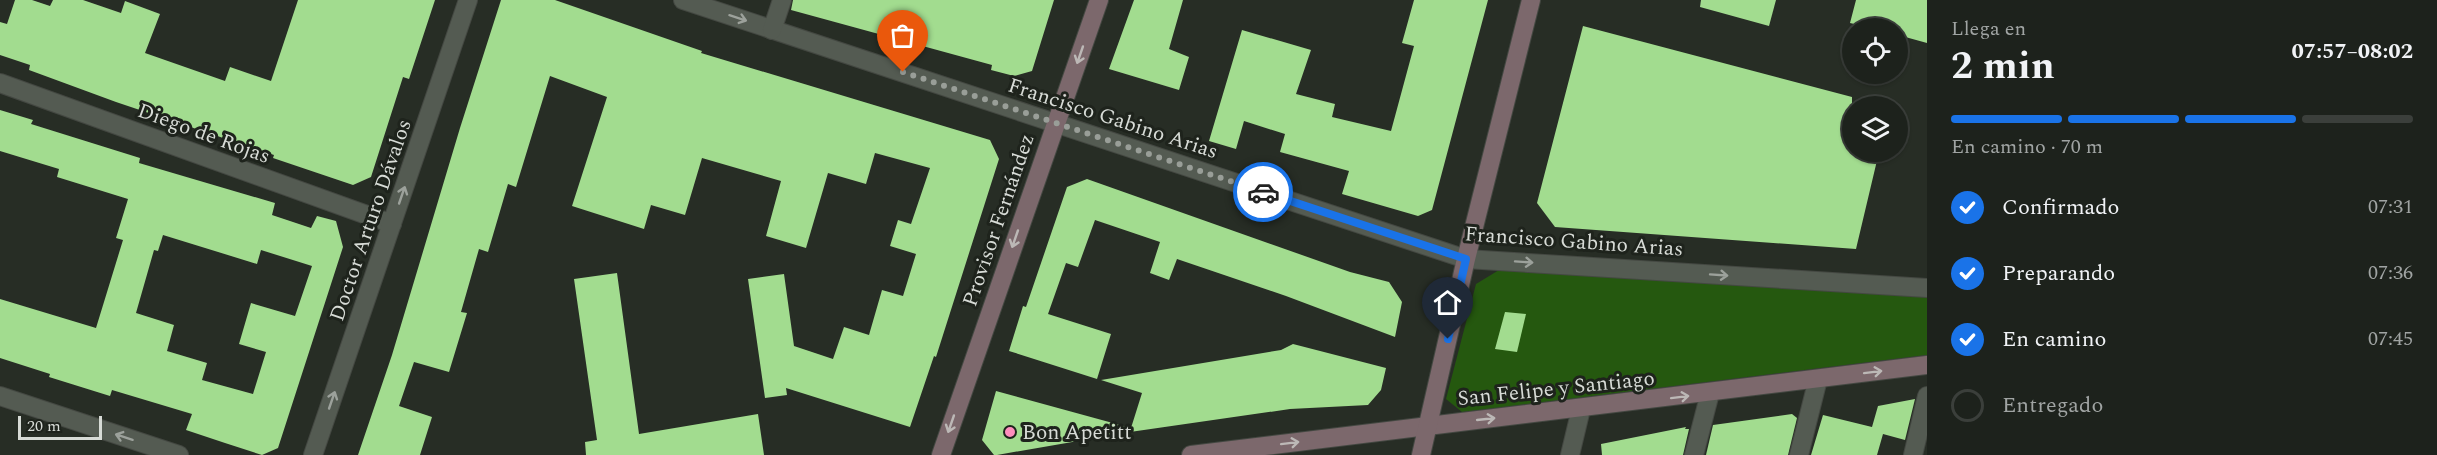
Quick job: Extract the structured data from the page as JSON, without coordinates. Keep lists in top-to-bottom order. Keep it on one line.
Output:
{"streets":{"street":["Francisco Gabino Arias","Diego de Rojas","Doctor Arturo Dávalos","Provisor Fernández","San Felipe y Santiago"]},"crossings":[["Francisco Gabino Arias","Provisor Fernández"],["Diego de Rojas","Doctor Arturo Dávalos"]],"one_way":["Francisco Gabino Arias","Doctor Arturo Dávalos","Provisor Fernández","San Felipe y Santiago"],"places":["Bon Apetitt"],"scale_bar":"20 m","page":{"heading":["2 min","Llega en","07:57–08:02"],"bar":"En camino · 70 m","list":[["Confirmado","07:31"],["Preparando","07:36"],["En camino","07:45"],"Entregado"],"scale":"20 m"}}
